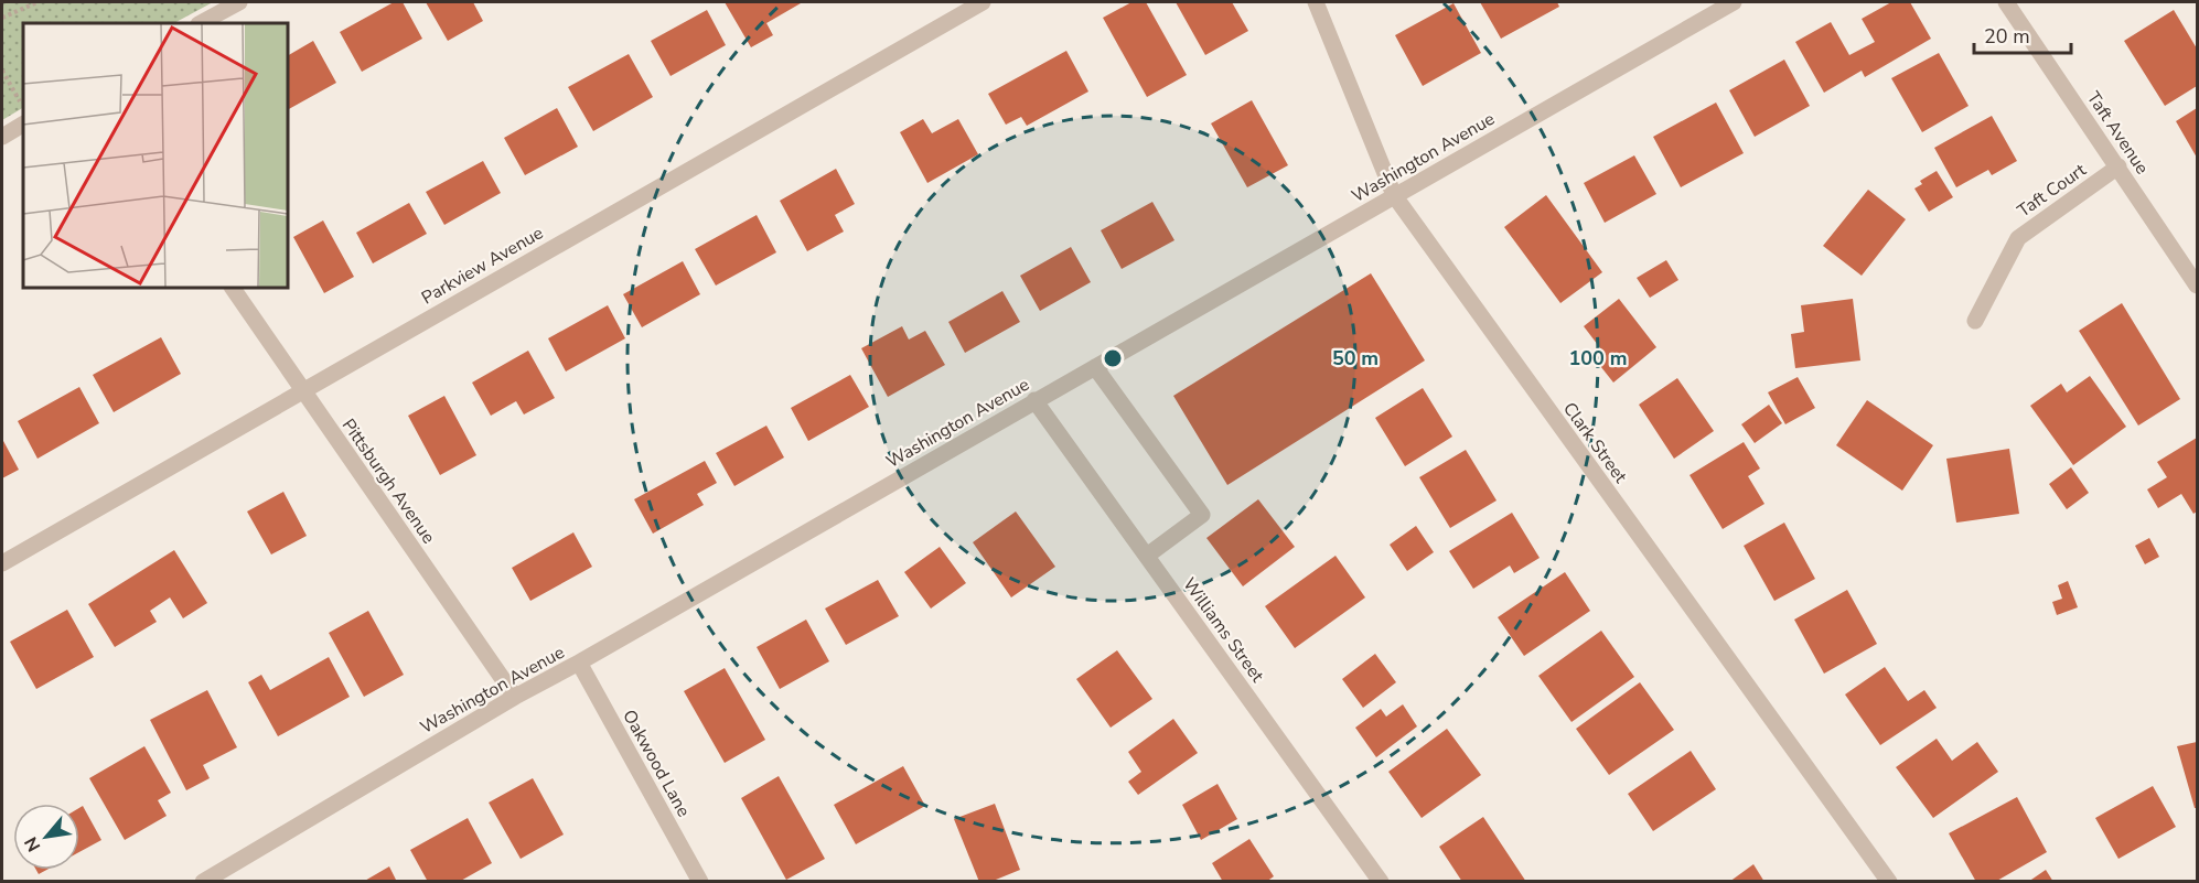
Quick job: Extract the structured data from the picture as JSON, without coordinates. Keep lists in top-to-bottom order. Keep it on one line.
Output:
{"streets":{"street":["Taft Avenue","Washington Avenue","Taft Court","Parkview Avenue","Clark Street","Pittsburgh Avenue","Williams Street","Oakwood Lane"]},"crossings":[["Taft Avenue","Taft Court"],["Washington Avenue","Clark Street"],["Washington Avenue","Pittsburgh Avenue"],["Washington Avenue","Williams Street"],["Washington Avenue","Oakwood Lane"],["Parkview Avenue","Pittsburgh Avenue"]],"scale_bar":"20 m","north":"bottom left","rings":["50 m","100 m"]}
